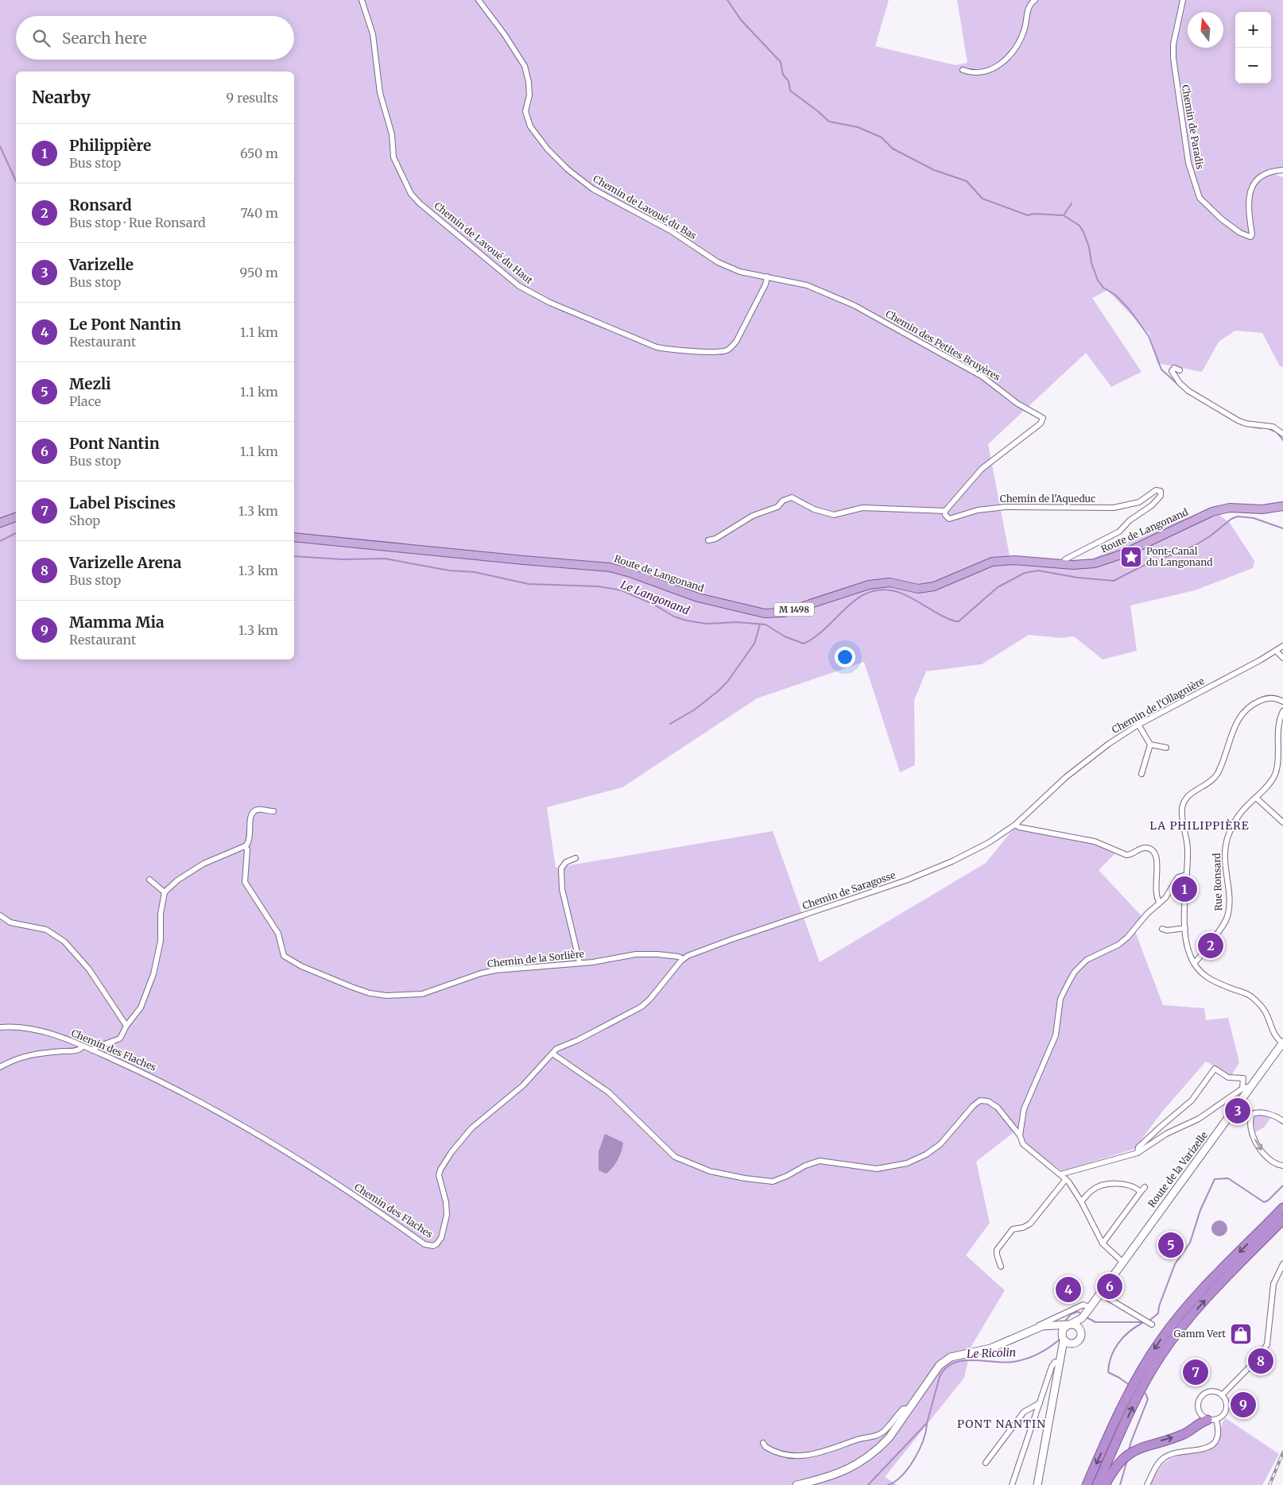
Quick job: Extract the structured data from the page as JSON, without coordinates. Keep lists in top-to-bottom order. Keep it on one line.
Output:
{"streets":{"main road":["Route de Langonand","M 1498","Route de la Varizelle"],"street":["Chemin de Paradis","Chemin de Lavoué du Bas","Chemin de Lavoué du Haut","Chemin des Petites Bruyères","Chemin de l'Aqueduc","Chemin de l'Ollagnière","Rue Ronsard","Chemin de Saragosse","Chemin de la Sorlière","Chemin des Flaches"]},"crossings":[["Chemin de Lavoué du Bas","Chemin de Lavoué du Haut"],["Chemin de Lavoué du Bas","Chemin des Petites Bruyères"],["Chemin de Lavoué du Haut","Chemin des Petites Bruyères"],["Chemin des Petites Bruyères","Chemin de l'Aqueduc"],["Chemin de l'Aqueduc","Route de Langonand"],["Chemin de l'Ollagnière","Chemin de Saragosse"],["Chemin de Saragosse","Chemin de la Sorlière"],["Chemin de Saragosse","Chemin des Flaches"],["Chemin de la Sorlière","Chemin des Flaches"]],"districts":["LA PHILIPPIÈRE","PONT NANTIN"],"water":["Le Langonand","Le Ricolin"],"places":{"place":["Pont-Canal du Langonand"],"shop":["Gamm Vert"]},"north":"top","page":{"map_buttons":["+","−"],"search":"Search here","heading":["Nearby","9 results"],"list":[{"mark":"1","name":"Philippière","note":"Bus stop","value":"650 m"},{"mark":"2","name":"Ronsard","note":"Bus stop · Rue Ronsard","value":"740 m"},{"mark":"3","name":"Varizelle","note":"Bus stop","value":"950 m"},{"mark":"4","name":"Le Pont Nantin","note":"Restaurant","value":"1.1 km"},{"mark":"5","name":"Mezli","note":"Place","value":"1.1 km"},{"mark":"6","name":"Pont Nantin","note":"Bus stop","value":"1.1 km"},{"mark":"7","name":"Label Piscines","note":"Shop","value":"1.3 km"},{"mark":"8","name":"Varizelle Arena","note":"Bus stop","value":"1.3 km"},{"mark":"9","name":"Mamma Mia","note":"Restaurant","value":"1.3 km"}],"pins":["1","2","3","5","6","4","8","7","9"]}}
